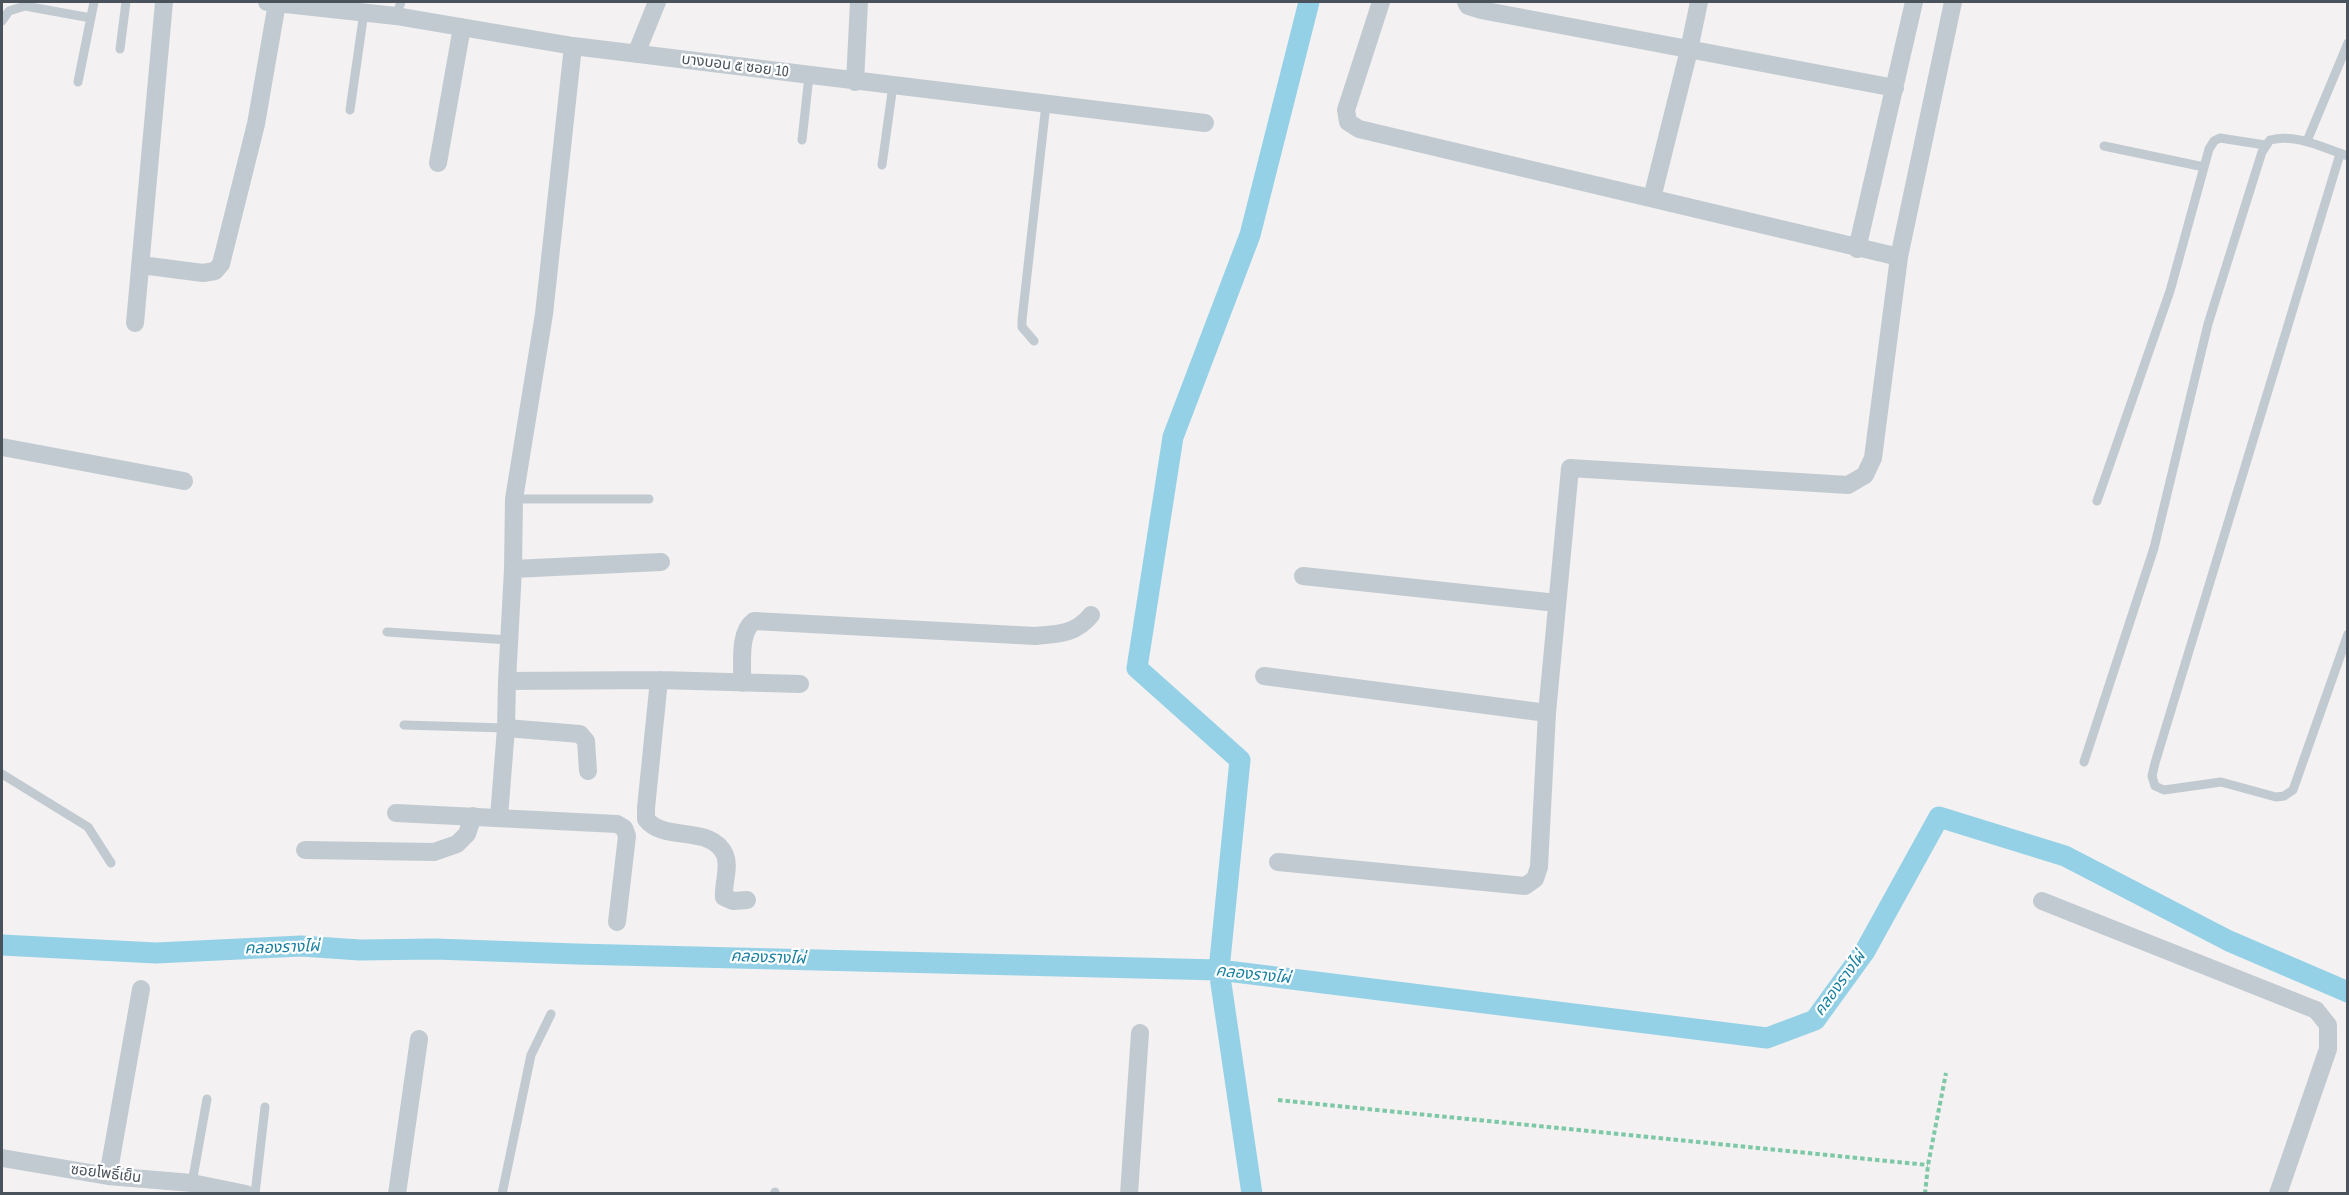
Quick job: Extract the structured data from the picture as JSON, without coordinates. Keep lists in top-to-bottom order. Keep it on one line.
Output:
{"streets":{"street":["บางบอน ๕ ซอย 10","ซอยโพธิ์เย็น"]},"water":["คลองรางไผ่"]}
